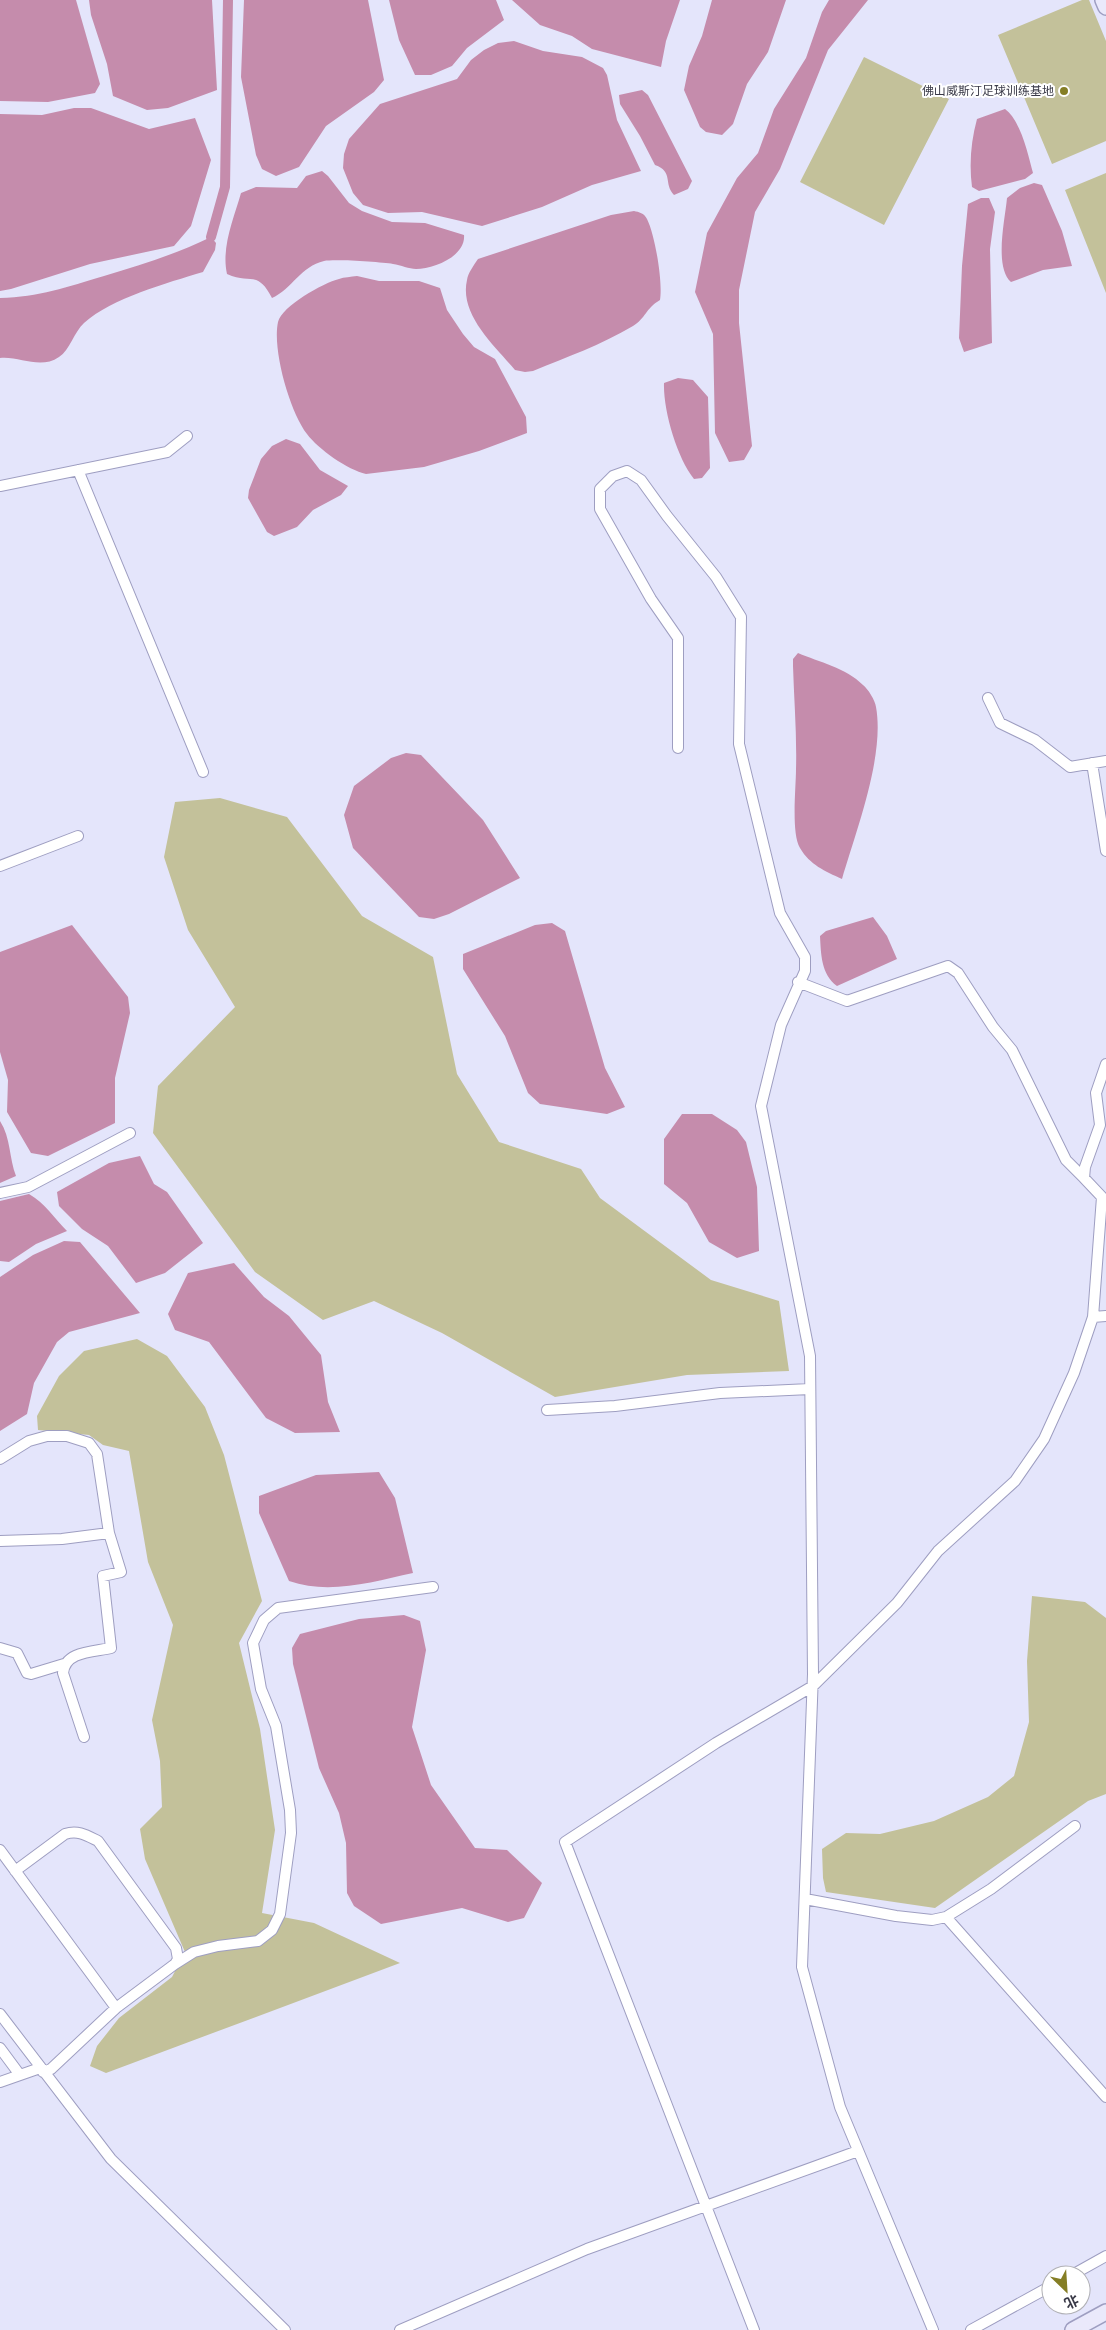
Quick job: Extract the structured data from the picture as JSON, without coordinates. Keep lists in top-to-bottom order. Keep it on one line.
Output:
{"places":["佛山威斯汀足球训练基地"],"north":"bottom right"}
